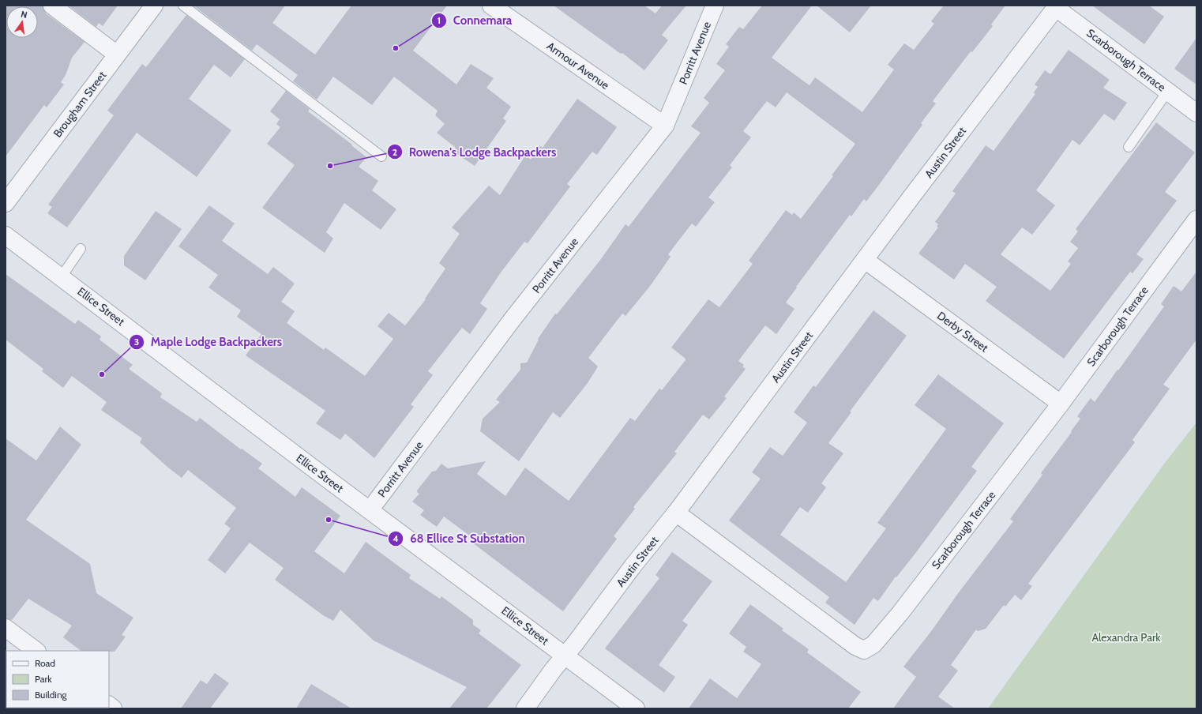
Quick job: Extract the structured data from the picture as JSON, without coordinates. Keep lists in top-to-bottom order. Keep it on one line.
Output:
{"streets":{"street":["Porritt Avenue","Scarborough Terrace","Armour Avenue","Brougham Street","Austin Street","Ellice Street","Derby Street"]},"crossings":[["Porritt Avenue","Armour Avenue"],["Porritt Avenue","Ellice Street"],["Scarborough Terrace","Austin Street"],["Scarborough Terrace","Derby Street"],["Austin Street","Ellice Street"],["Austin Street","Derby Street"]],"parks":["Alexandra Park"],"places":["Connemara","Rowena's Lodge Backpackers","Maple Lodge Backpackers","68 Ellice St Substation"],"legend":["Road","Park","Building"],"north":"top"}
